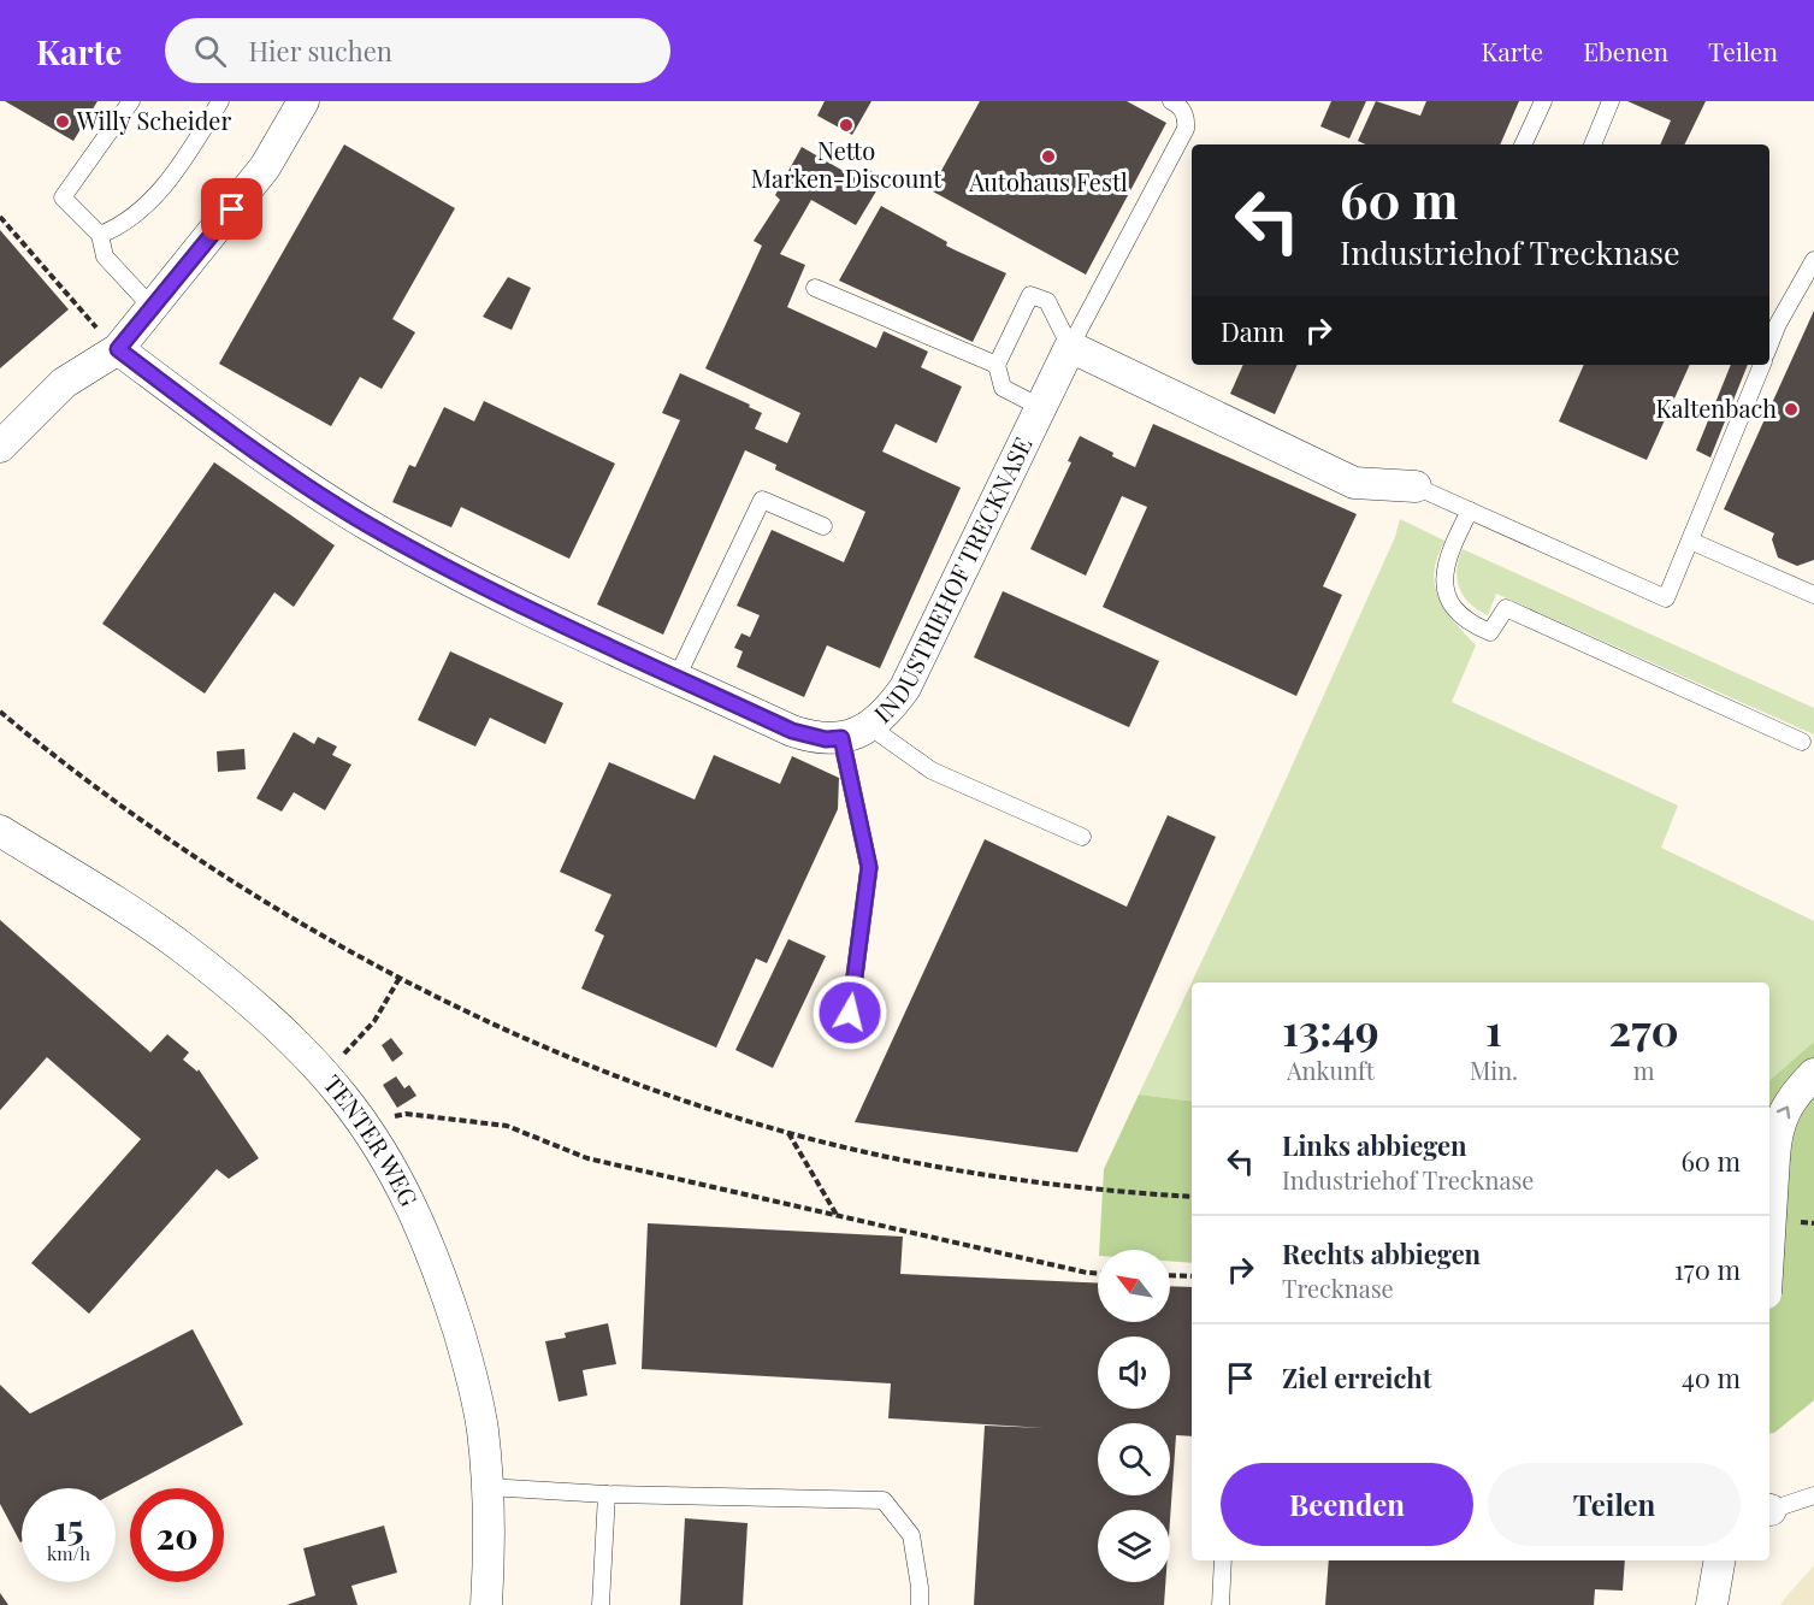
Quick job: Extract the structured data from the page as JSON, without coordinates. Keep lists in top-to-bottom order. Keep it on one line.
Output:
{"streets":{"street":["INDUSTRIEHOF TRECKNASE","TENTER WEG"]},"places":["Willy Scheider","Netto Marken-Discount","Autohaus Festl","Kaltenbach"],"north":"top left","page":{"header":"Karte","search":"Hier suchen","nav":["Karte","Ebenen","Teilen"],"turn":["60 m","Industriehof Trecknase"],"then":"Dann","eta":["13:49","Ankunft","1","Min.","270","m"],"list":[{"name":"Links abbiegen","note":"Industriehof Trecknase","value":"60 m"},{"name":"Rechts abbiegen","note":"Trecknase","value":"170 m"},{"name":"Ziel erreicht","value":"40 m"}],"buttons":["Beenden","Teilen"],"speed":"15 km/h","limit":"20"}}
